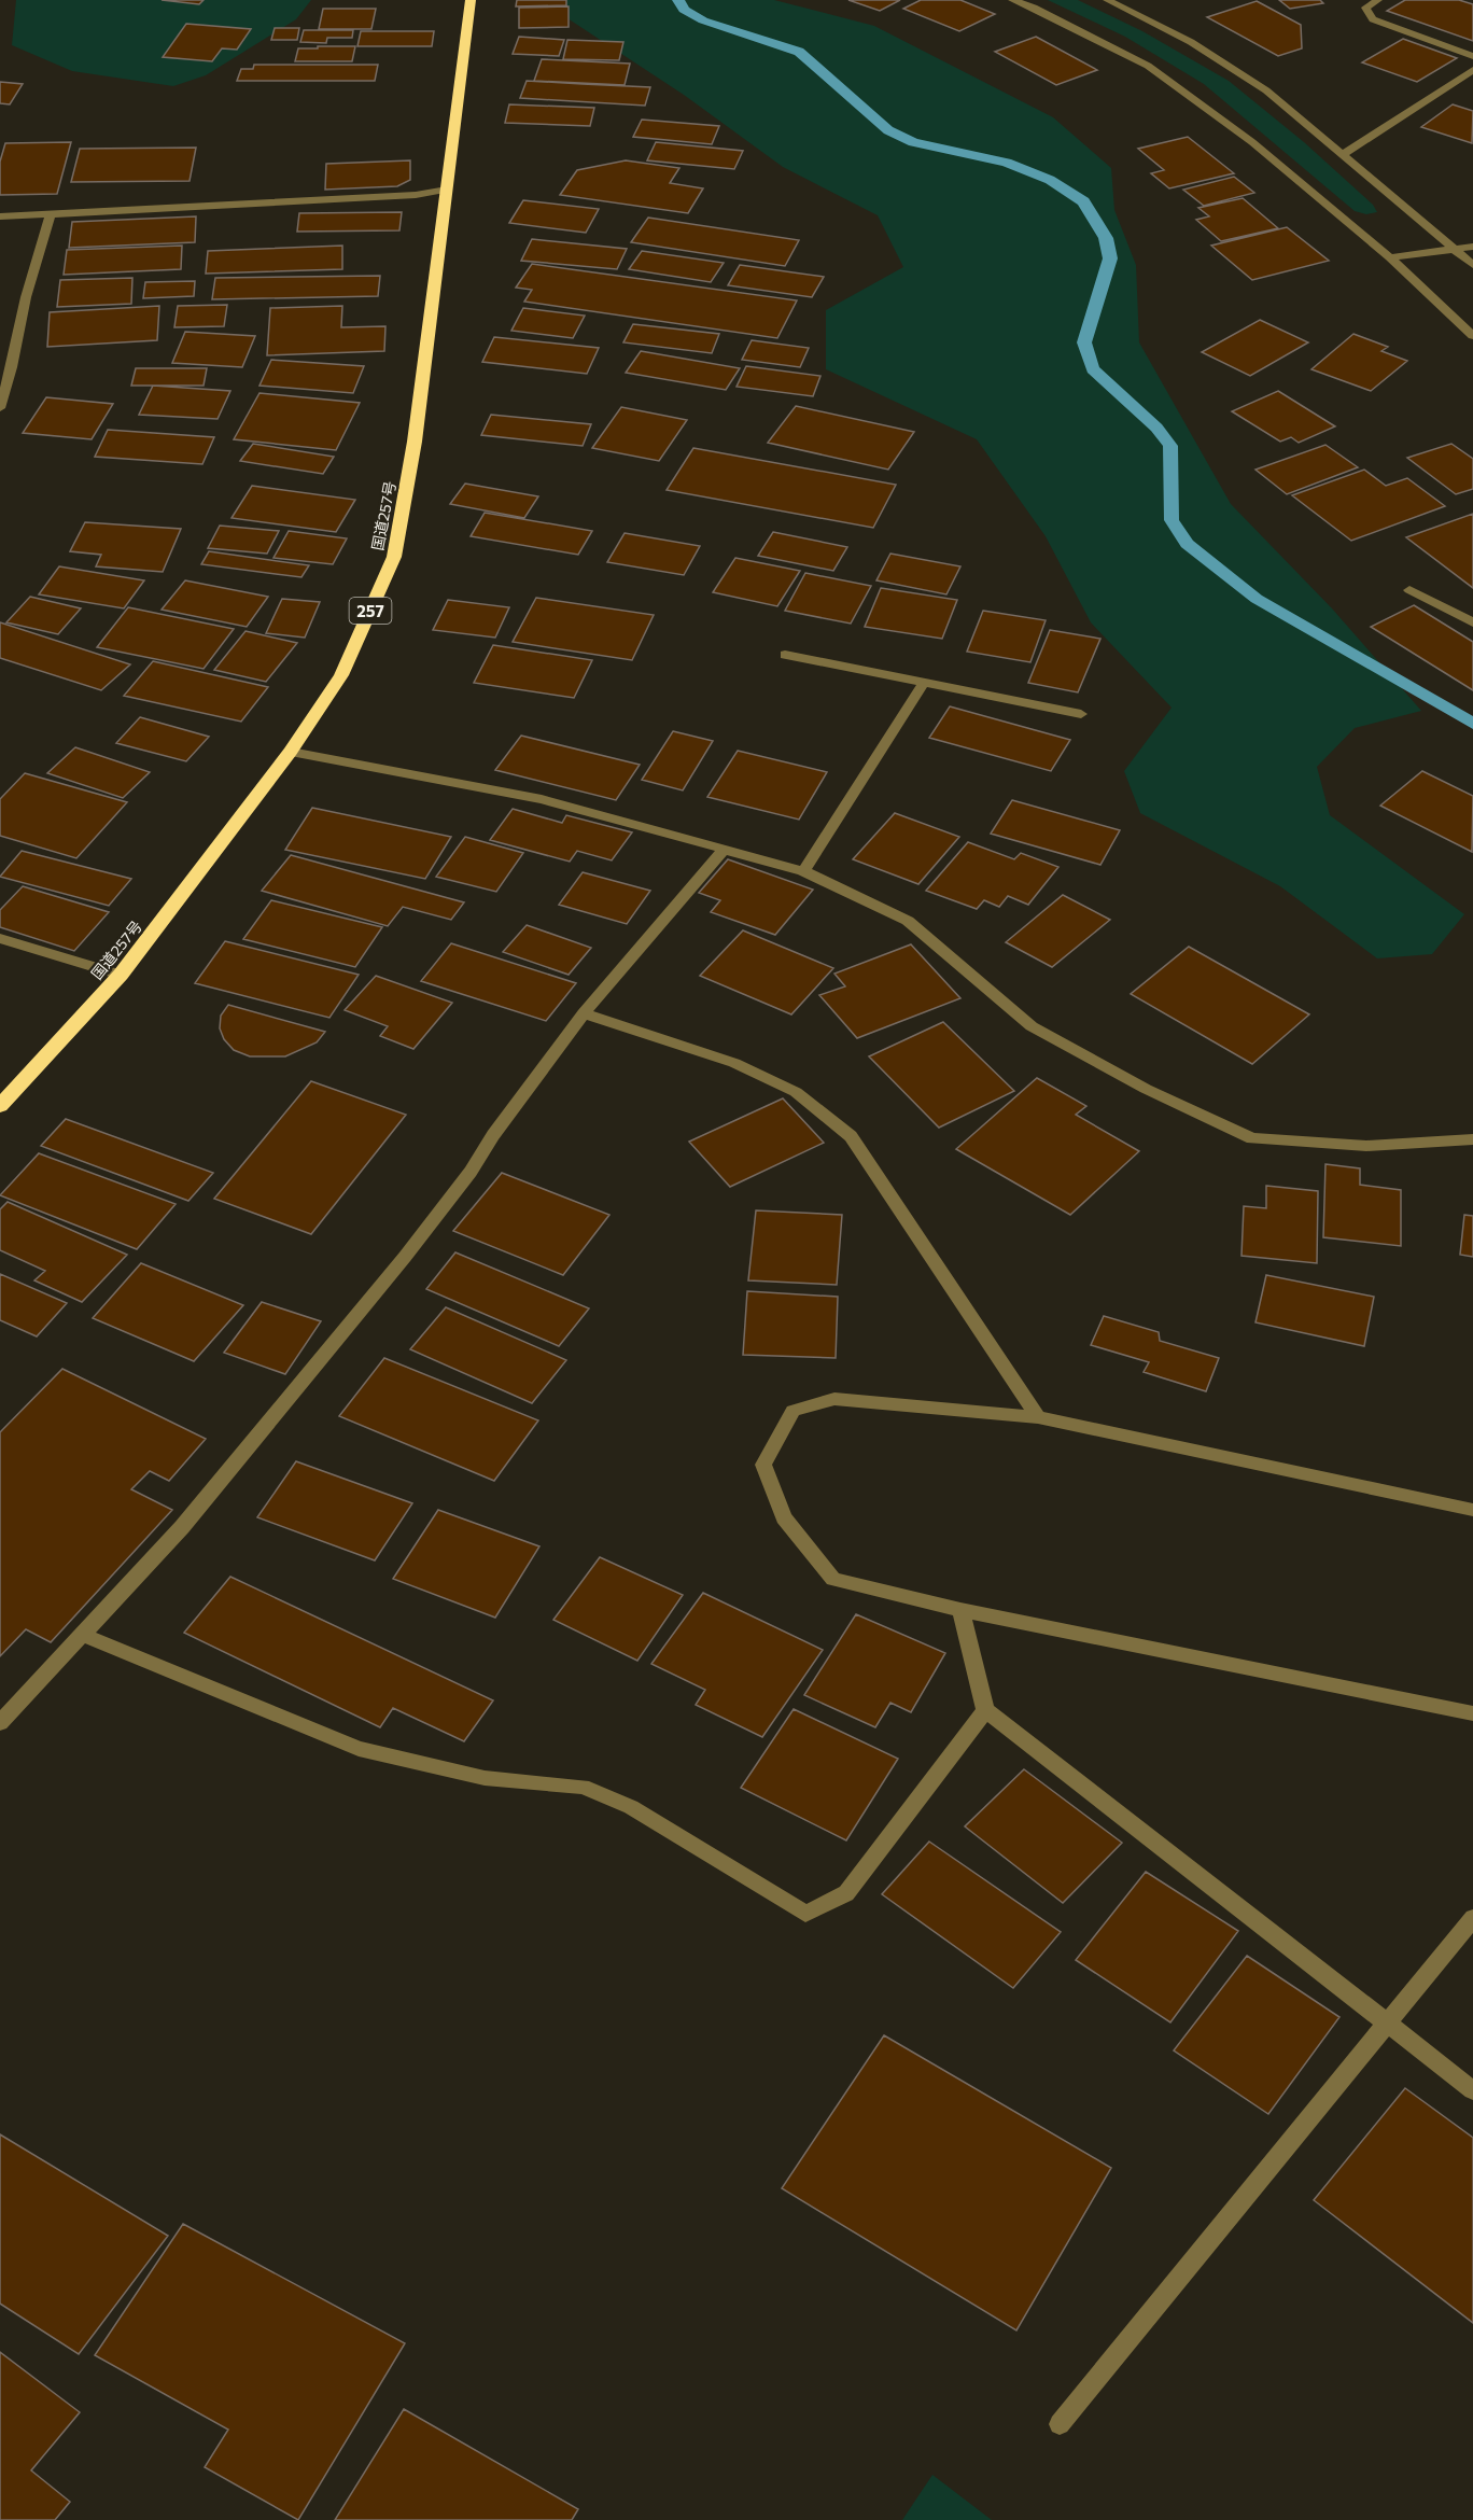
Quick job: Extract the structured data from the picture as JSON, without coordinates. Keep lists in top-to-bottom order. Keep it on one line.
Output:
{"streets":{"highway":["国道257号","257"]}}
